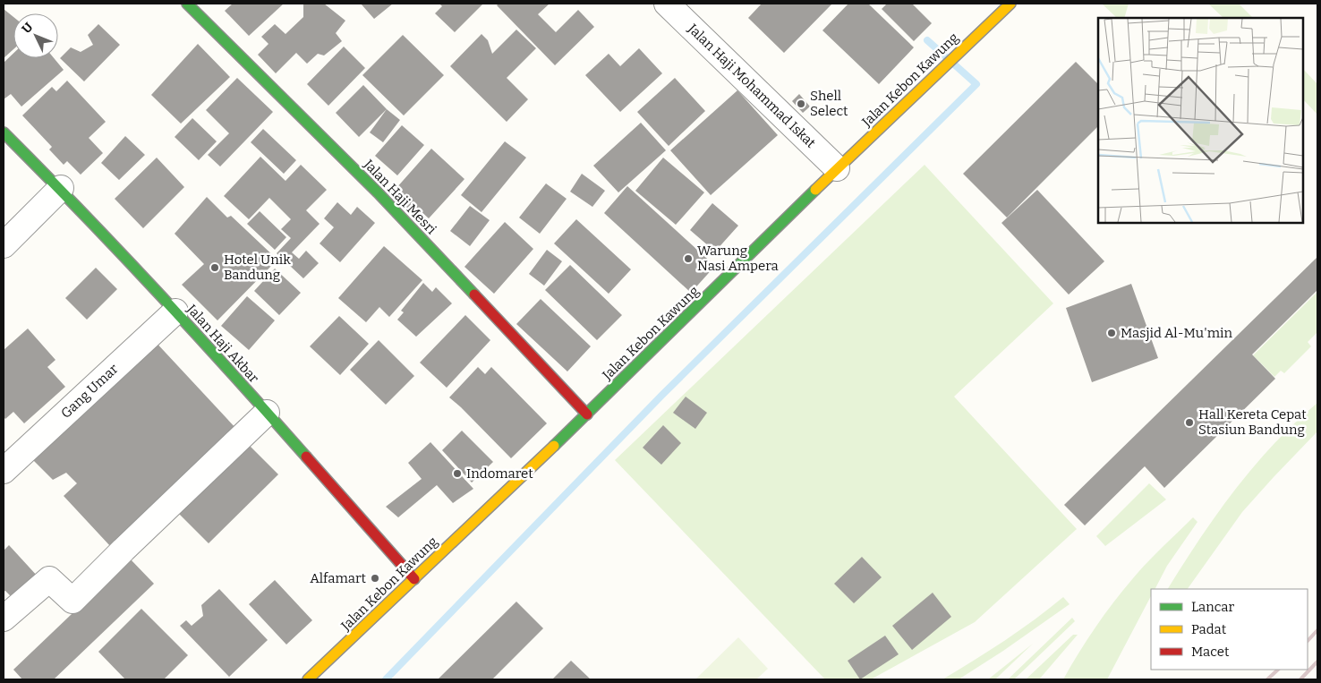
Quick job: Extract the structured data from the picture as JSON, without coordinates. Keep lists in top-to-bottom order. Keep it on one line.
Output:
{"streets":{"street":["Jalan Kebon Kawung","Jalan Haji Mohammad Iskat","Jalan Haji Mesri","Jalan Haji Akbar","Gang Umar"]},"crossings":[["Jalan Kebon Kawung","Jalan Haji Mohammad Iskat"],["Jalan Kebon Kawung","Jalan Haji Mesri"],["Jalan Kebon Kawung","Jalan Haji Akbar"],["Jalan Haji Akbar","Gang Umar"]],"places":["Shell Select","Warung Nasi Ampera","Hotel Unik Bandung","Masjid Al-Mu'min","Hall Kereta Cepat Stasiun Bandung","Indomaret","Alfamart"],"legend":["Lancar","Padat","Macet"],"north":"top left"}
